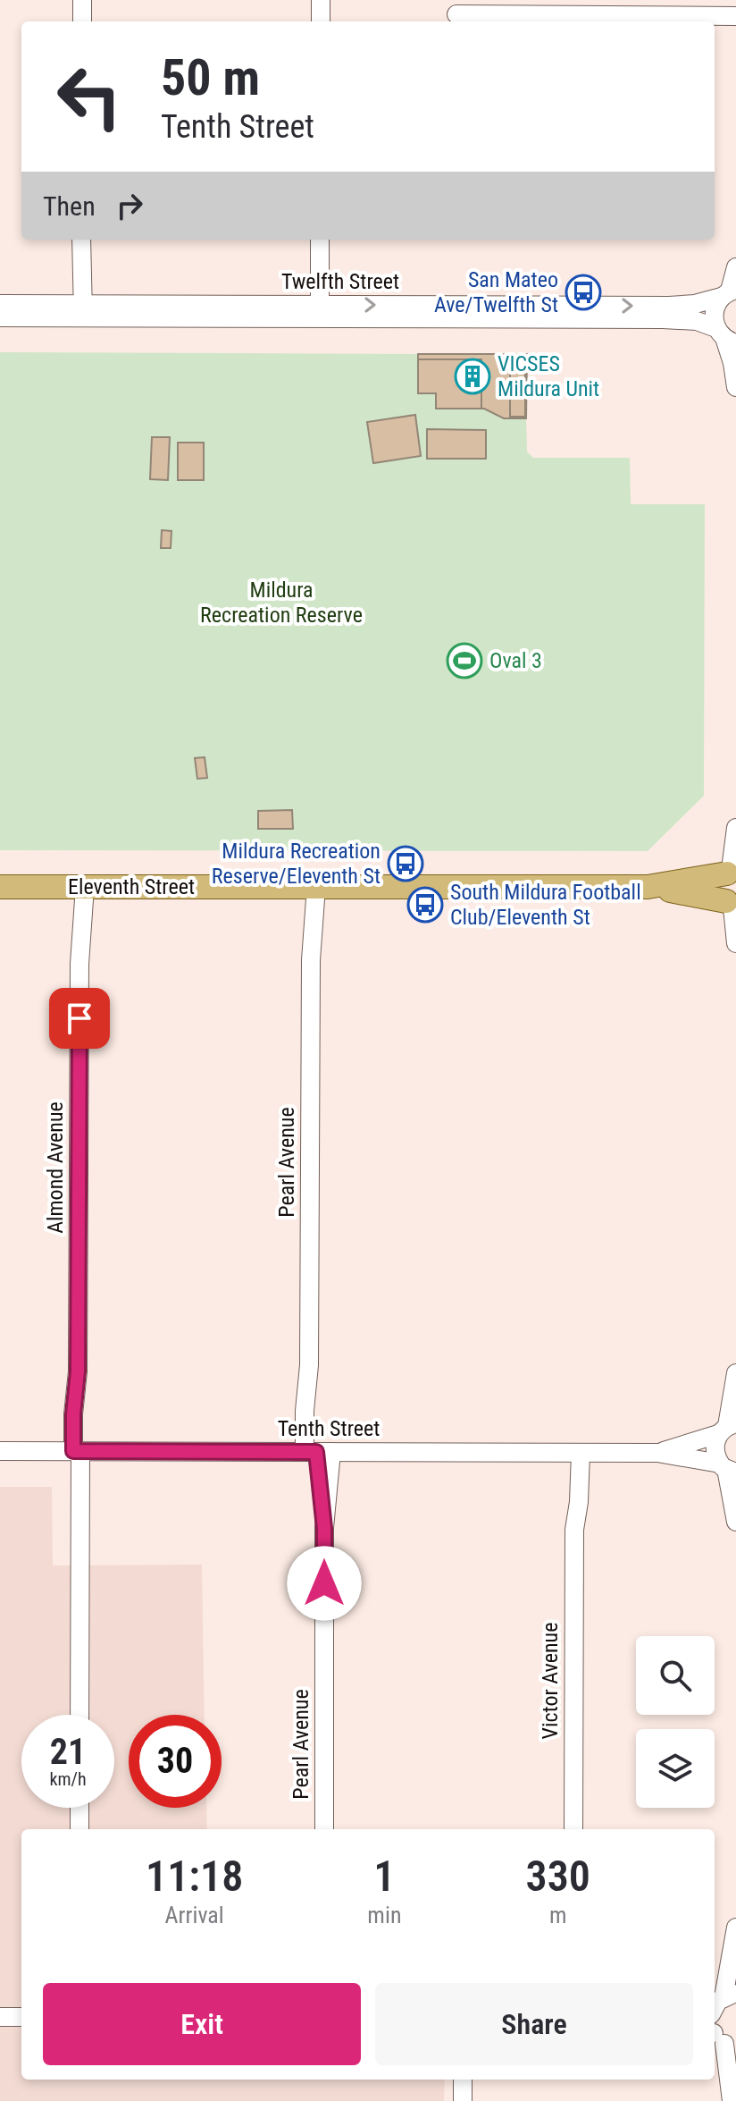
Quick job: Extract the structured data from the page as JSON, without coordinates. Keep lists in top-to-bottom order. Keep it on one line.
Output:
{"streets":{"main road":["Eleventh Street"],"street":["Twelfth Street","Pearl Avenue","Almond Avenue","Tenth Street","Victor Avenue"]},"crossings":[["Eleventh Street","Pearl Avenue"],["Eleventh Street","Almond Avenue"],["Pearl Avenue","Tenth Street"],["Almond Avenue","Tenth Street"],["Tenth Street","Victor Avenue"]],"parks":["Mildura Recreation Reserve"],"places":{"bus stop":["San Mateo Ave/Twelfth St","Mildura Recreation Reserve/Eleventh St","South Mildura Football Club/Eleventh St"],"building":["VICSES Mildura Unit"],"sports":["Oval 3"]},"page":{"turn":["50 m","Tenth Street"],"then":"Then","speed":"21 km/h","limit":"30","eta":["11:18","Arrival","1","min","330","m"],"buttons":["Exit","Share"]}}
